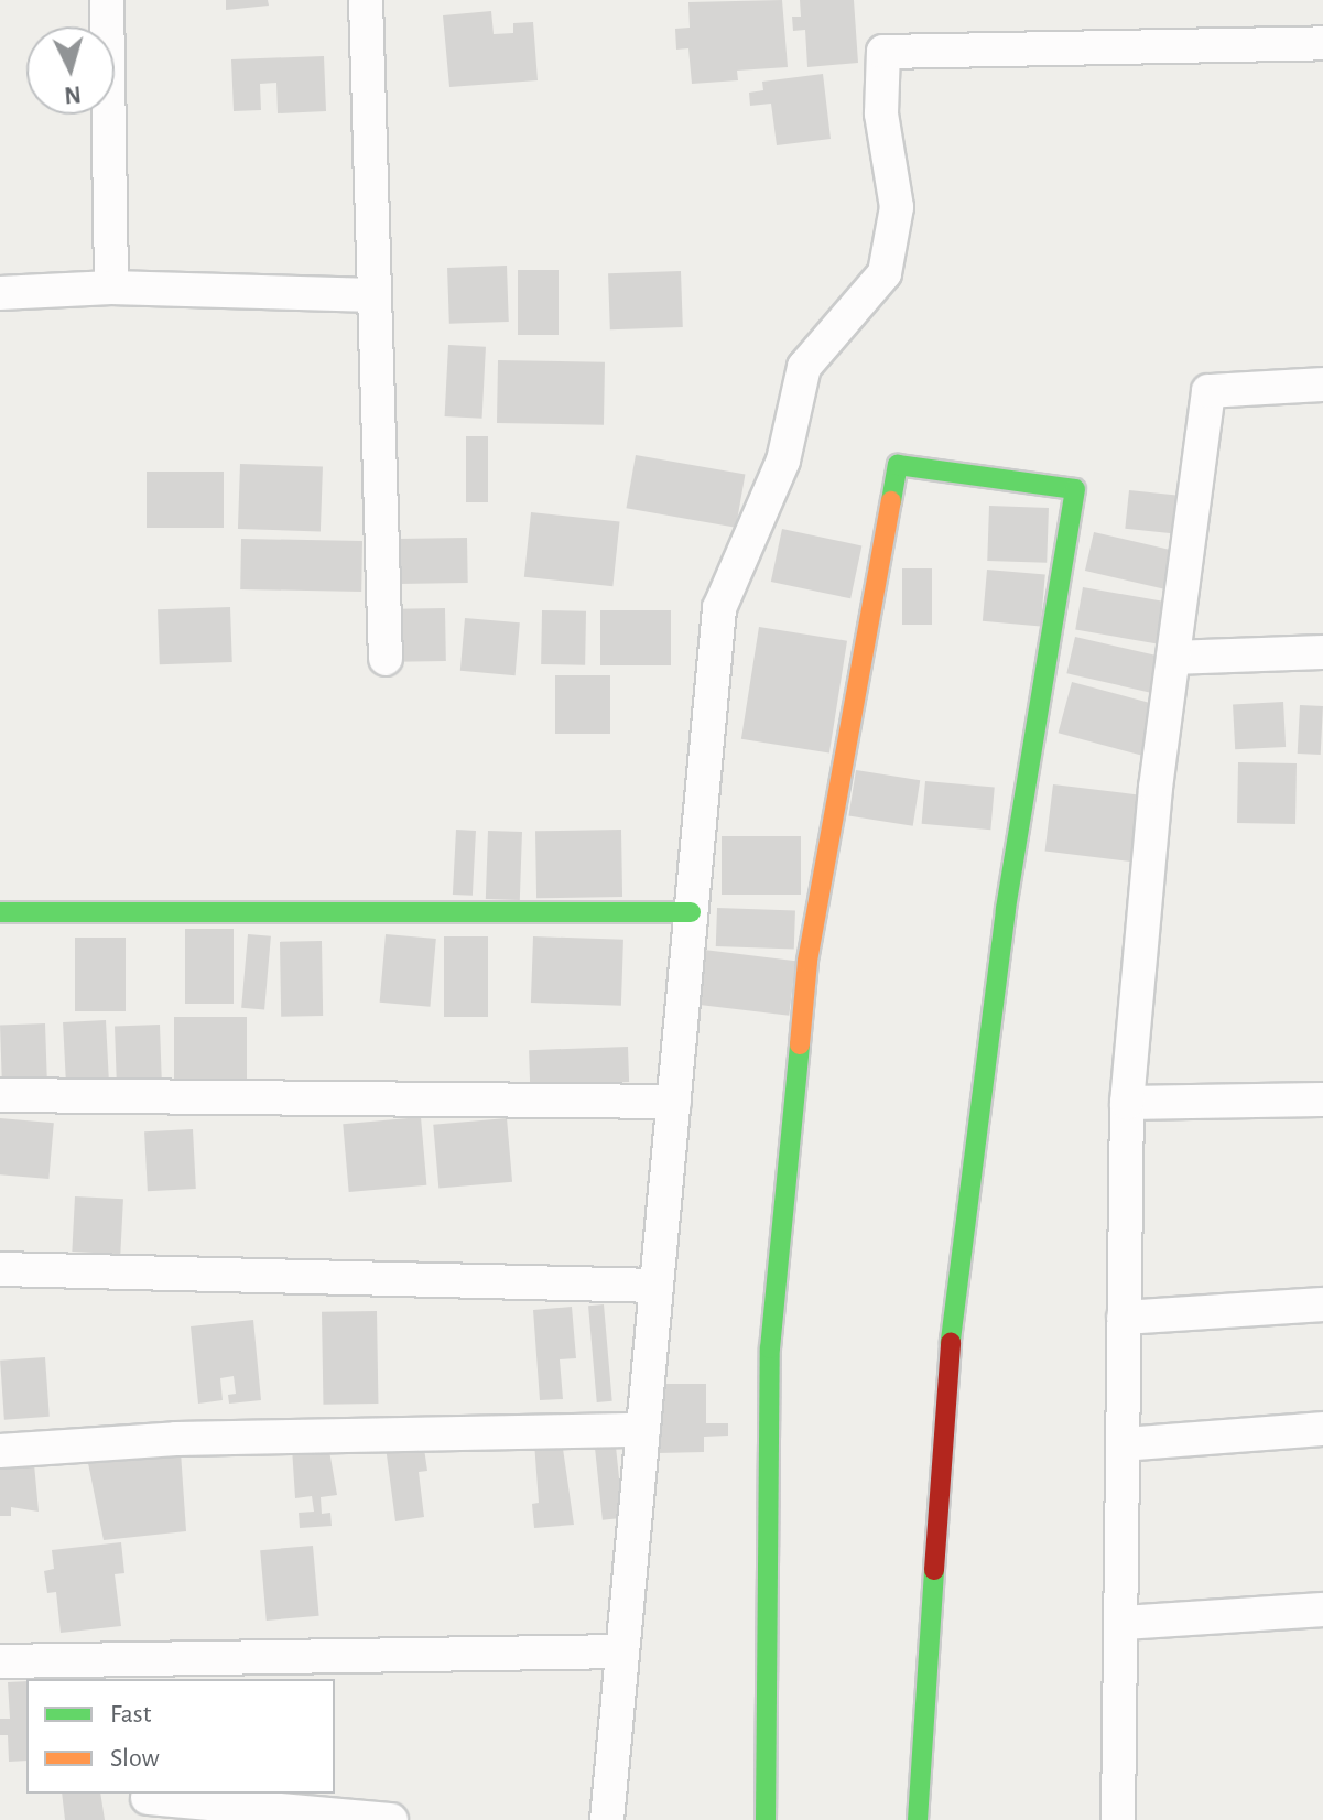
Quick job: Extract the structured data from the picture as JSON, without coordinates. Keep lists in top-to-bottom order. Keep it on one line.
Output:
{"legend":["Fast","Slow"],"north":"bottom"}
